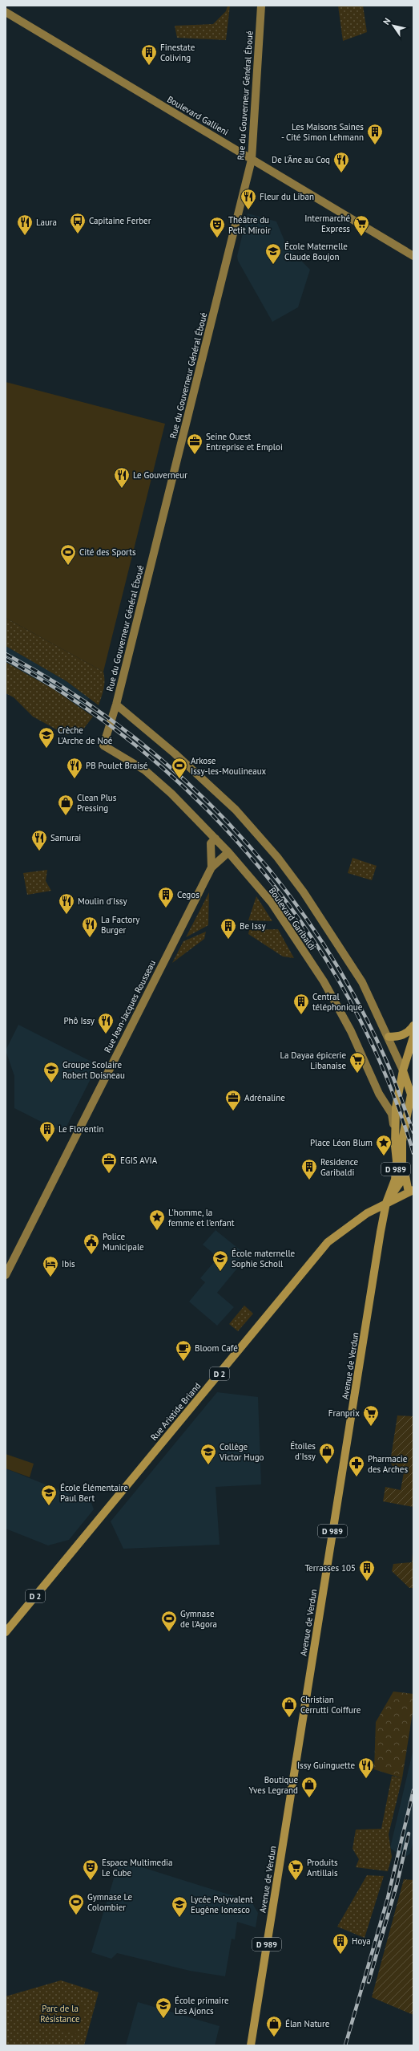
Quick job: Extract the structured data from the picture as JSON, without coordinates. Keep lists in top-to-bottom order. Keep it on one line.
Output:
{"streets":{"main road":["Rue du Gouverneur Général Éboué","Boulevard Gallieni","Boulevard Garibaldi","Rue Jean-Jacques Rousseau","D 989","Avenue de Verdun","D 2","Rue Aristide Briand"]},"crossings":[["Rue du Gouverneur Général Éboué","Boulevard Gallieni"],["Rue du Gouverneur Général Éboué","Boulevard Garibaldi"],["Boulevard Garibaldi","Rue Jean-Jacques Rousseau"],["Boulevard Garibaldi","D 989"],["D 989","Avenue de Verdun"],["D 989","D 2"],["D 989","Rue Aristide Briand"],["Avenue de Verdun","D 2"],["Avenue de Verdun","Rue Aristide Briand"],["D 2","Rue Aristide Briand"]],"parks":["Parc de la Résistance"],"places":{"building":["Finestate Coliving","Les Maisons Saines - Cité Simon Lehmann","Cegos","Be Issy","Central téléphonique","Le Florentin","Residence Garibaldi","Terrasses 105","Hoya"],"restaurant":["De l'Âne au Coq","Fleur du Liban","Laura","Le Gouverneur","PB Poulet Braisé","Samurai","Moulin d'Issy","La Factory Burger","Phô Issy","Issy Guinguette"],"bus stop":["Capitaine Ferber"],"supermarket":["Intermarché Express","La Dayaa épicerie Libanaise","Franprix","Produits Antillais"],"theatre":["Théâtre du Petit Miroir","Espace Multimedia Le Cube"],"school or university":["École Maternelle Claude Boujon","Crèche L'Arche de Noé","Groupe Scolaire Robert Doisneau","École maternelle Sophie Scholl","Collège Victor Hugo","École Élémentaire Paul Bert","Lycée Polyvalent Eugène Ionesco","École primaire Les Ajoncs"],"office":["Seine Ouest Entreprise et Emploi","Adrénaline","EGIS AVIA"],"sports":["Cité des Sports","Arkose Issy-les-Moulineaux","Gymnase de l'Agora","Gymnase Le Colombier"],"shop":["Clean Plus Pressing","Étoiles d'Issy","Christian Cerrutti Coiffure","Boutique Yves Legrand","Élan Nature"],"place":["Place Léon Blum","L'homme, la femme et l'enfant"],"public building":["Police Municipale"],"hotel":["Ibis"],"cafe":["Bloom Café"],"pharmacy":["Pharmacie des Arches"]},"north":"top left"}
